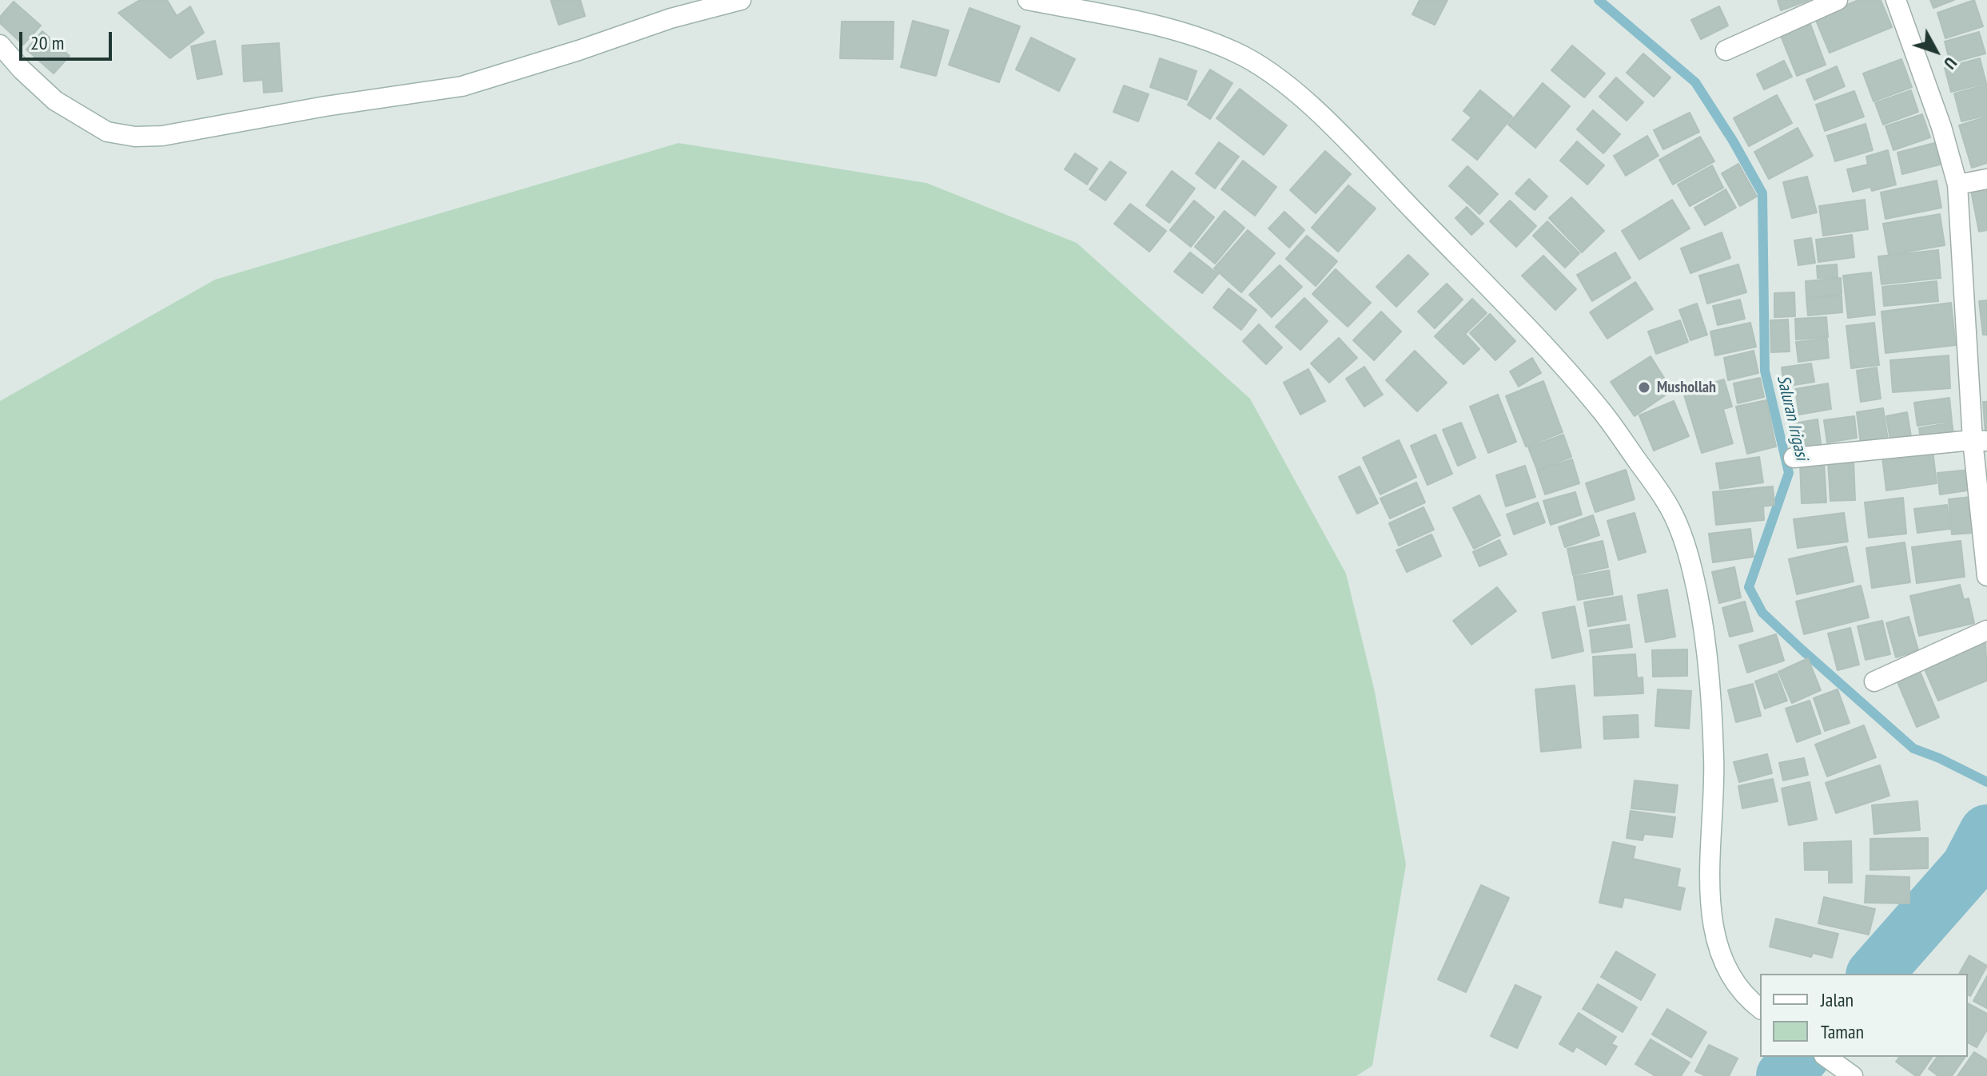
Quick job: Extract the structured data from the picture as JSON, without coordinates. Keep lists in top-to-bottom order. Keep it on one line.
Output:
{"water":["Saluran Irigasi"],"places":["Mushollah"],"legend":["Jalan","Taman"],"scale_bar":"20 m","north":"bottom right"}
